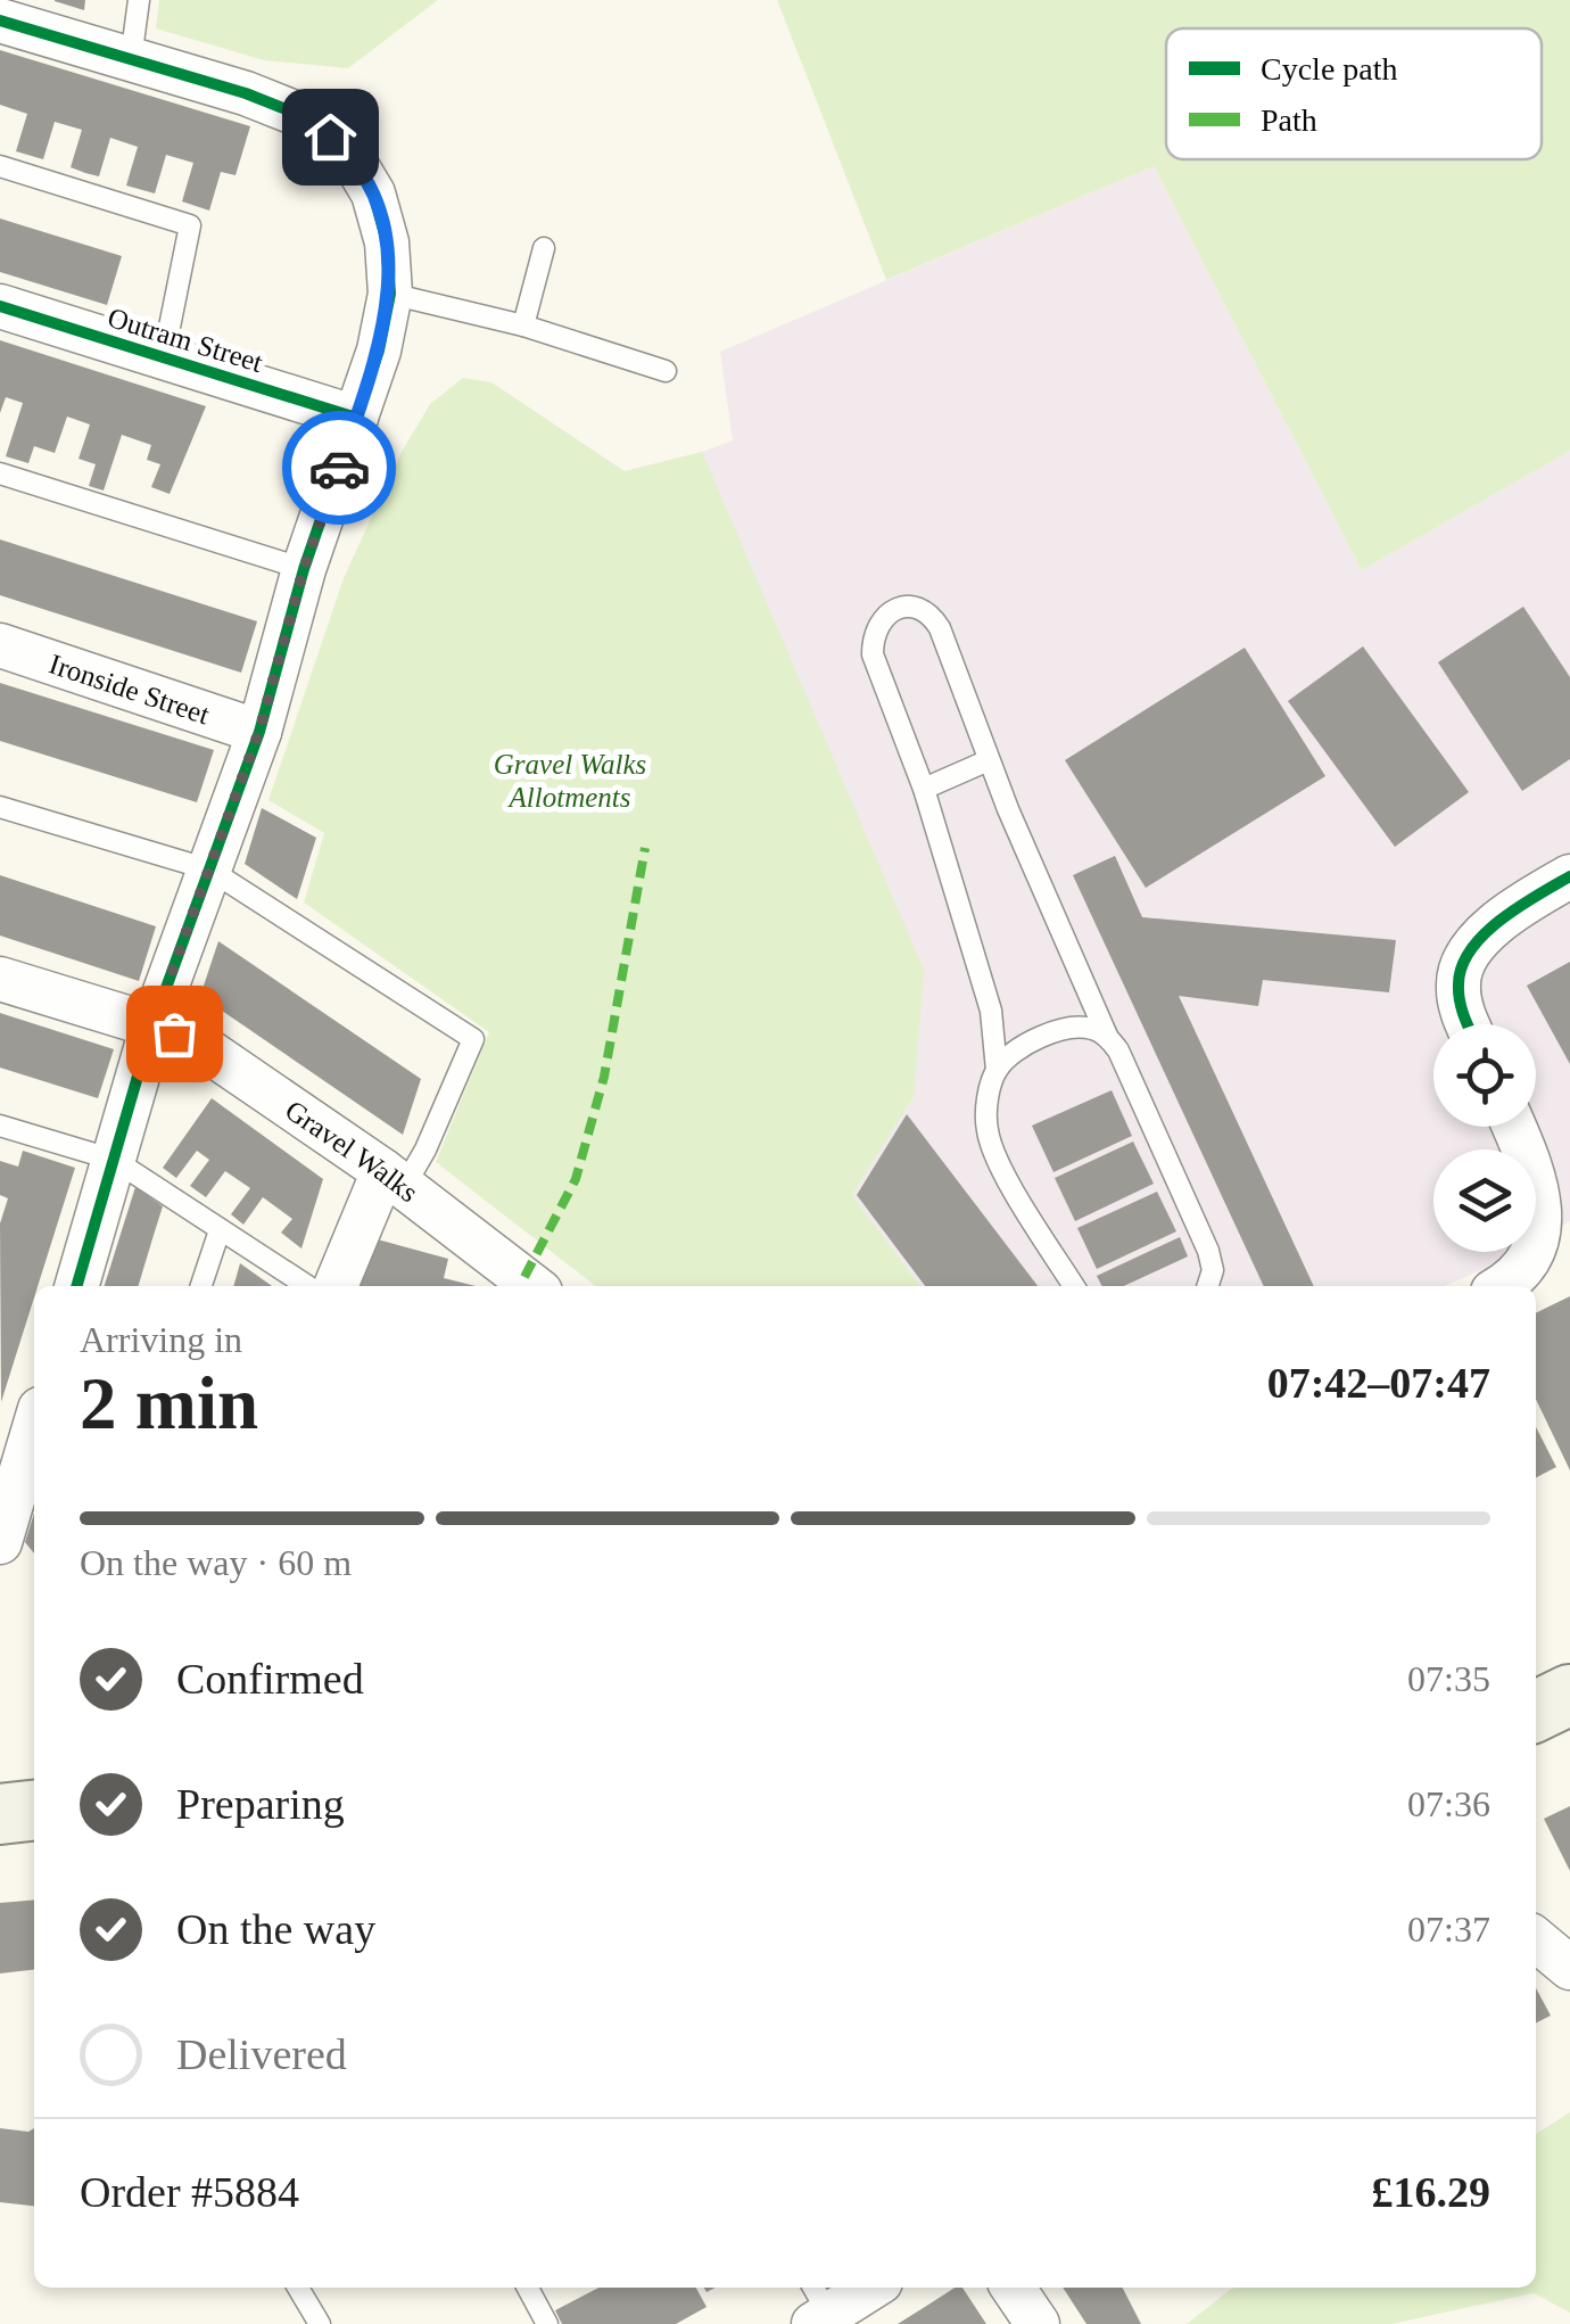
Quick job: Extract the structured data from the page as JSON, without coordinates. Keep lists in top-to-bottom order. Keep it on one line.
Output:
{"streets":{"street":["Outram Street","Ironside Street","Gravel Walks"]},"parks":["Gravel Walks Allotments"],"legend":["Cycle path","Path"],"page":{"heading":["2 min","Arriving in","07:42–07:47"],"panel":["Order #5884","£16.29"],"bar":"On the way · 60 m","list":[["Confirmed","07:35"],["Preparing","07:36"],["On the way","07:37"],"Delivered"]}}
